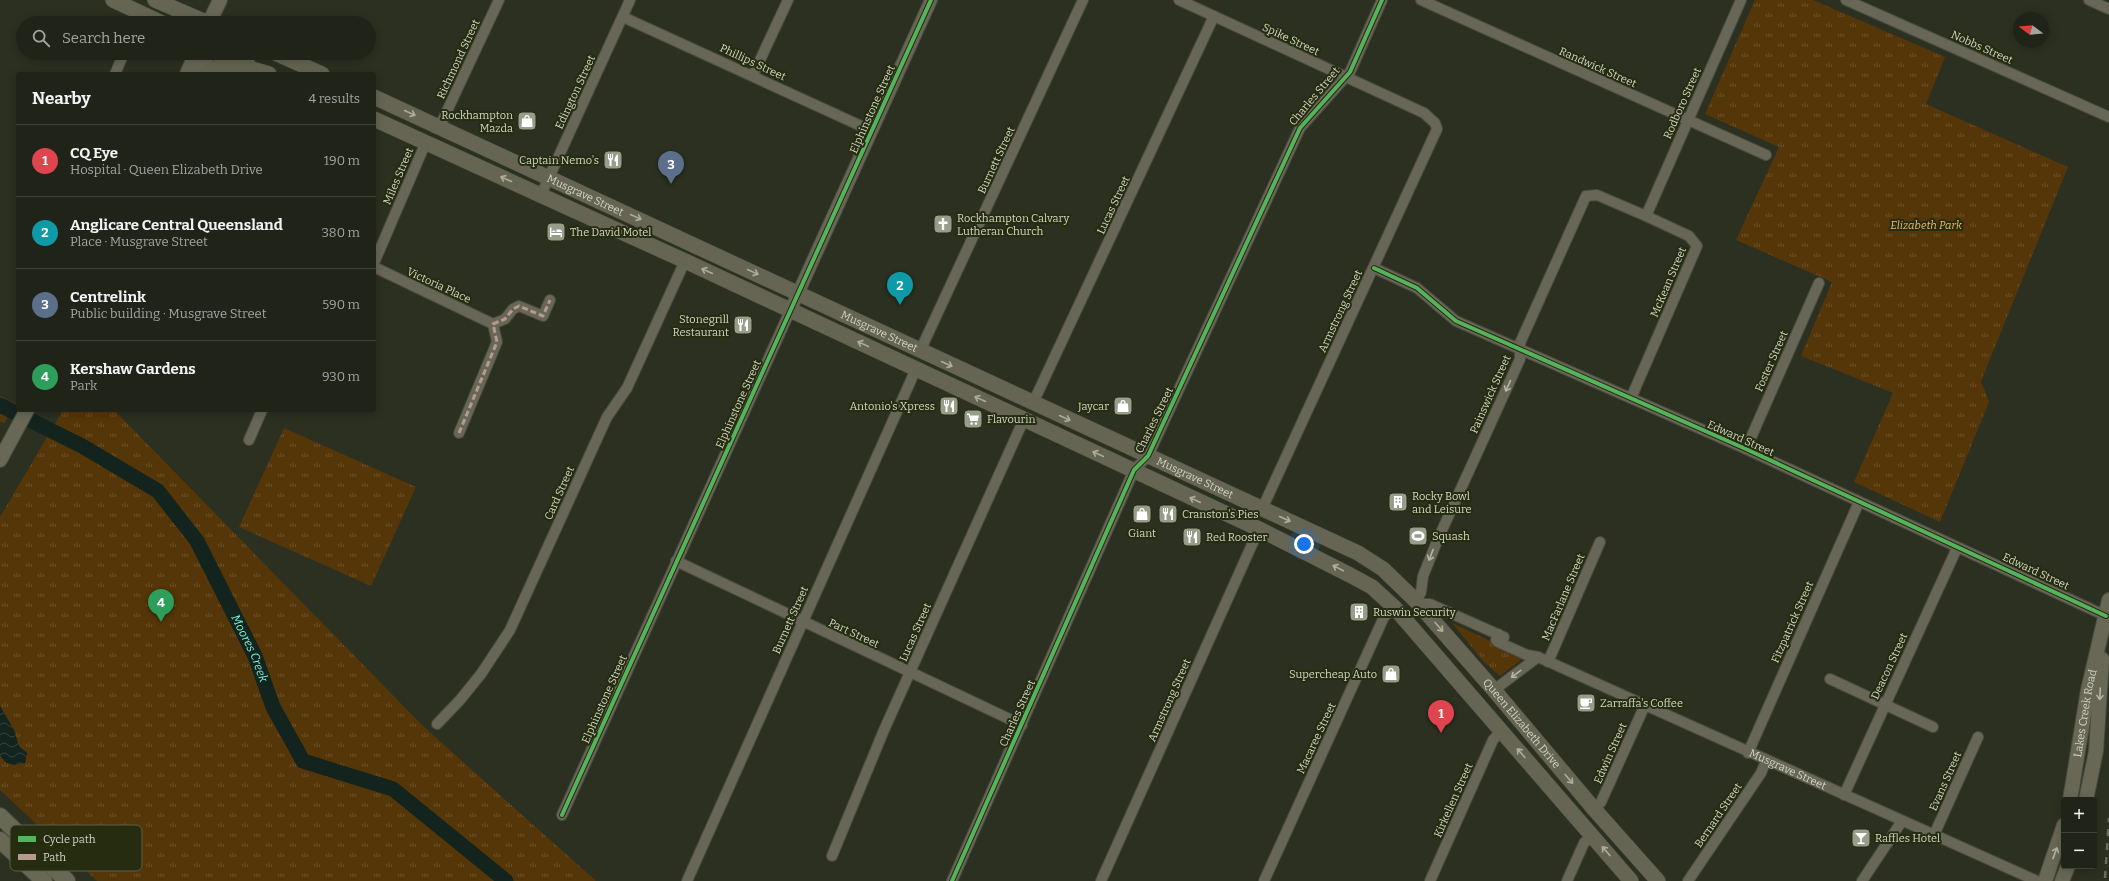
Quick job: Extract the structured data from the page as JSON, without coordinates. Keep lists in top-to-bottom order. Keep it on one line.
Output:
{"streets":{"main road":["Musgrave Street","Lakes Creek Road","Queen Elizabeth Drive"],"street":["Spike Street","Nobbs Street","Richmond Street","Phillips Street","Randwick Street","Edington Street","Charles Street","Rodboro Street","Elphinstone Street","Burnett Street","Miles Street","Lucas Street","McKean Street","Victoria Place","Armstrong Street","Foster Street","Painswick Street","Edward Street","Card Street","MacFarlane Street","Fitzpatrick Street","Part Street","Deacon Street","Macaree Street","Edwin Street","Evans Street","Kirkellen Street","Bernard Street"]},"crossings":[["Spike Street","Charles Street"],["Spike Street","Lucas Street"],["Spike Street","Armstrong Street"],["Richmond Street","Musgrave Street"],["Phillips Street","Edington Street"],["Phillips Street","Elphinstone Street"],["Randwick Street","Rodboro Street"],["Edington Street","Musgrave Street"],["Charles Street","Musgrave Street"],["Charles Street","Part Street"],["Rodboro Street","McKean Street"],["Elphinstone Street","Musgrave Street"],["Elphinstone Street","Part Street"],["Burnett Street","Musgrave Street"],["Burnett Street","Part Street"],["Miles Street","Musgrave Street"],["Musgrave Street","Lucas Street"],["Musgrave Street","Armstrong Street"],["Musgrave Street","Painswick Street"],["Musgrave Street","Card Street"],["Musgrave Street","MacFarlane Street"],["Musgrave Street","Fitzpatrick Street"],["Musgrave Street","Deacon Street"],["Musgrave Street","Queen Elizabeth Drive"],["Musgrave Street","Edwin Street"],["Musgrave Street","Evans Street"],["Musgrave Street","Bernard Street"],["Lucas Street","Part Street"],["McKean Street","Painswick Street"],["McKean Street","Edward Street"],["Armstrong Street","Edward Street"],["Foster Street","Edward Street"],["Painswick Street","Edward Street"],["Painswick Street","Queen Elizabeth Drive"],["Edward Street","Fitzpatrick Street"],["Edward Street","Deacon Street"],["Edward Street","Lakes Creek Road"],["Queen Elizabeth Drive","Macaree Street"],["Queen Elizabeth Drive","Edwin Street"],["Queen Elizabeth Drive","Kirkellen Street"]],"one_way":["Painswick Street"],"water":["Moores Creek"],"parks":["Elizabeth Park"],"places":{"shop":["Rockhampton Mazda","Jaycar","Giant","Supercheap Auto"],"restaurant":["Captain Nemo's","Stonegrill Restaurant","Antonio's Xpress","Cranston's Pies","Red Rooster"],"church":["Rockhampton Calvary Lutheran Church"],"hotel":["The David Motel"],"supermarket":["Flavourin"],"building":["Rocky Bowl and Leisure","Ruswin Security"],"sports":["Squash"],"cafe":["Zarraffa's Coffee"],"bar":["Raffles Hotel"]},"legend":["Cycle path","Path"],"north":"left","page":{"search":"Search here","heading":["Nearby","4 results"],"list":[{"mark":"1","name":"CQ Eye","note":"Hospital · Queen Elizabeth Drive","value":"190 m"},{"mark":"2","name":"Anglicare Central Queensland","note":"Place · Musgrave Street","value":"380 m"},{"mark":"3","name":"Centrelink","note":"Public building · Musgrave Street","value":"590 m"},{"mark":"4","name":"Kershaw Gardens","note":"Park","value":"930 m"}],"pins":["3","2","4","1"],"map_buttons":["+","−"]}}
